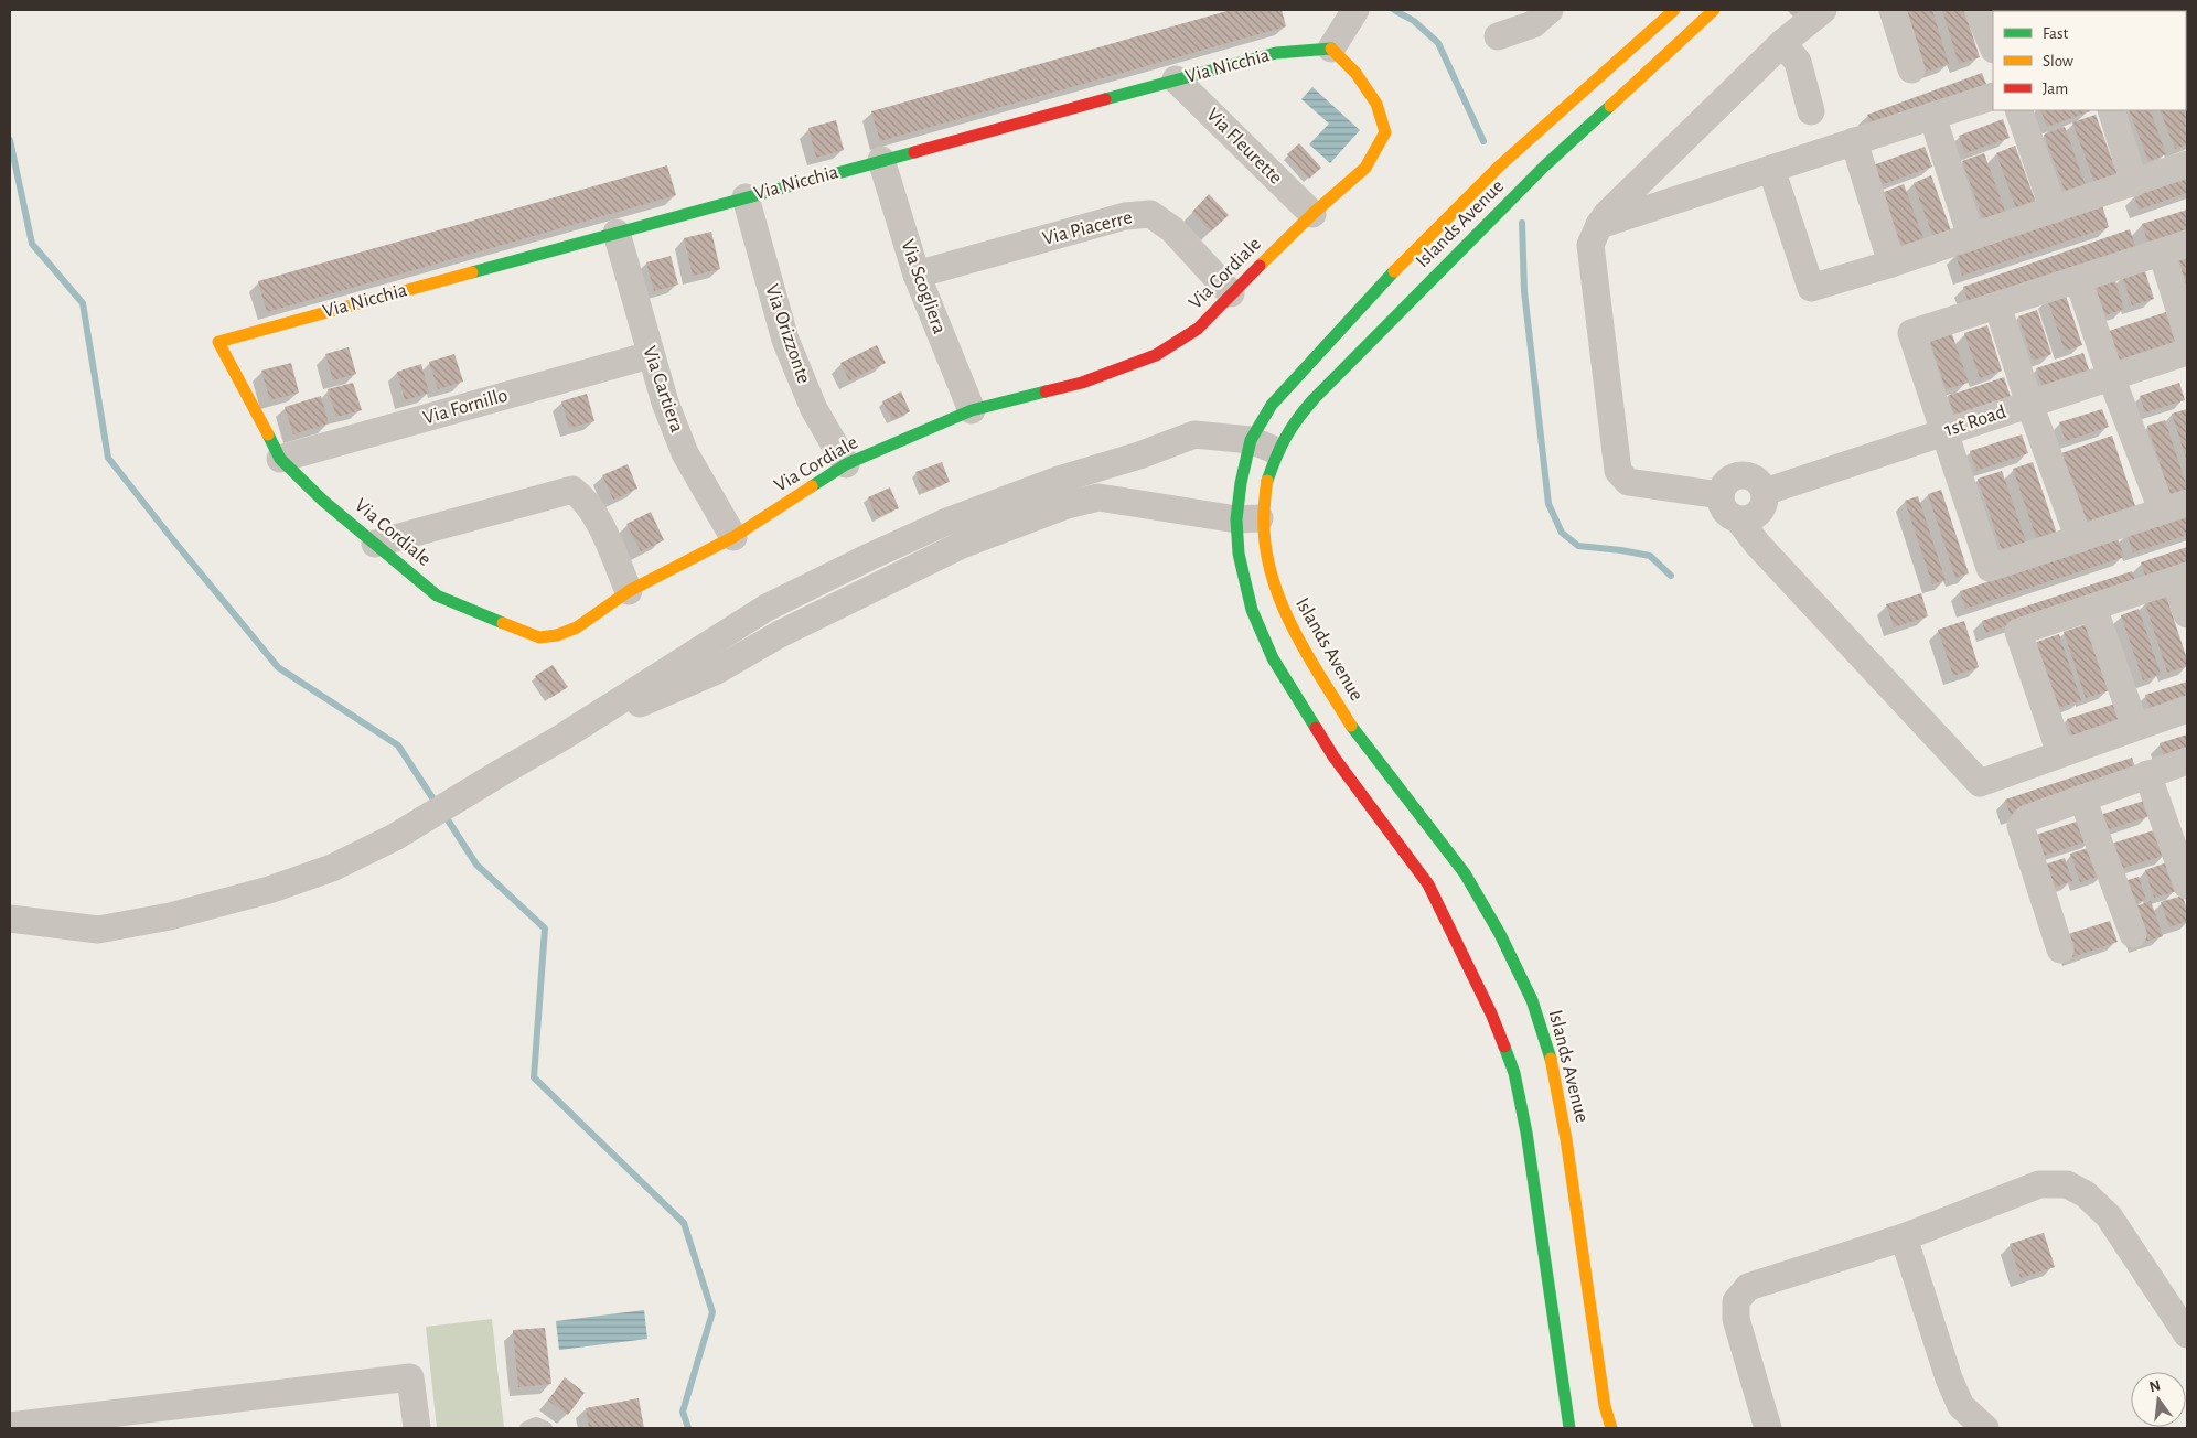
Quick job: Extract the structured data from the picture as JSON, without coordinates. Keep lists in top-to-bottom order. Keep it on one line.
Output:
{"streets":{"street":["Via Nicchia","Via Fleurette","Islands Avenue","Via Piacerre","Via Cordiale","Via Scogliera","Via Orizzonte","Via Cartiera","Via Fornillo","1st Road"]},"crossings":[["Via Nicchia","Via Fleurette"],["Via Nicchia","Via Cordiale"],["Via Nicchia","Via Scogliera"],["Via Nicchia","Via Orizzonte"],["Via Nicchia","Via Cartiera"],["Via Fleurette","Via Cordiale"],["Via Piacerre","Via Cordiale"],["Via Piacerre","Via Scogliera"],["Via Cordiale","Via Scogliera"],["Via Cordiale","Via Orizzonte"],["Via Cordiale","Via Cartiera"],["Via Cordiale","Via Fornillo"],["Via Cartiera","Via Fornillo"]],"legend":["Fast","Slow","Jam"],"north":"top"}
